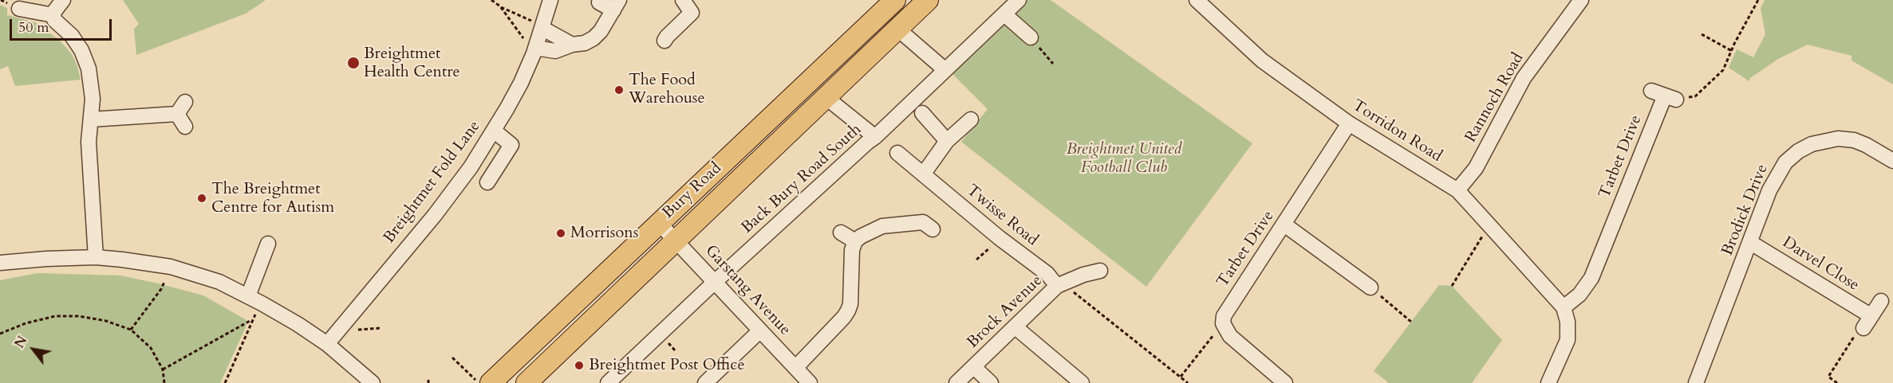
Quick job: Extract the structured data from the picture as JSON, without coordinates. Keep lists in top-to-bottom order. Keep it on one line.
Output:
{"streets":{"highway":["Bury Road"],"street":["Rannoch Road","Torridon Road","Tarbet Drive","Back Bury Road South","Breightmet Fold Lane","Brodick Drive","Twisse Road","Darvel Close","Garstang Avenue","Brock Avenue"]},"crossings":[["Rannoch Road","Torridon Road"],["Torridon Road","Tarbet Drive"],["Back Bury Road South","Garstang Avenue"],["Bury Road","Garstang Avenue"],["Brodick Drive","Darvel Close"],["Twisse Road","Brock Avenue"]],"parks":["Breightmet United Football Club"],"places":["Breightmet Health Centre","The Food Warehouse","The Breightmet Centre for Autism","Morrisons","Breightmet Post Office"],"scale_bar":"50 m","north":"top left"}
